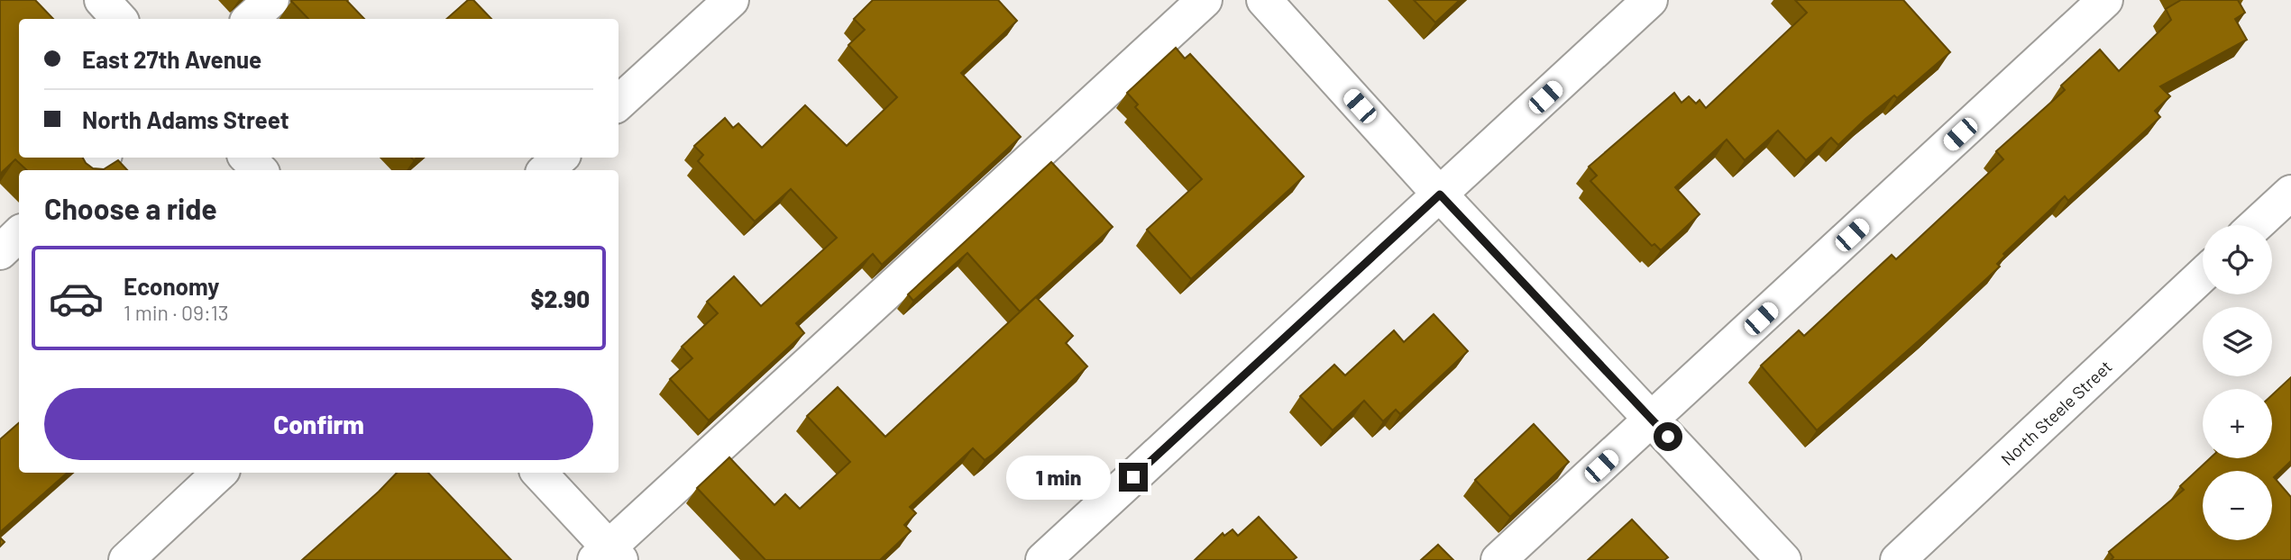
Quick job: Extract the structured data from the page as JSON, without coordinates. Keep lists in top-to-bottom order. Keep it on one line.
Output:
{"streets":{"street":["North Steele Street"]},"page":{"banner":["East 27th Avenue","North Adams Street"],"heading":"Choose a ride","map_buttons":["+","−"],"list":[{"name":"Economy","note":"1 min · 09:13","value":"$2.90"}],"buttons":"Confirm","bubble":"1 min"}}
